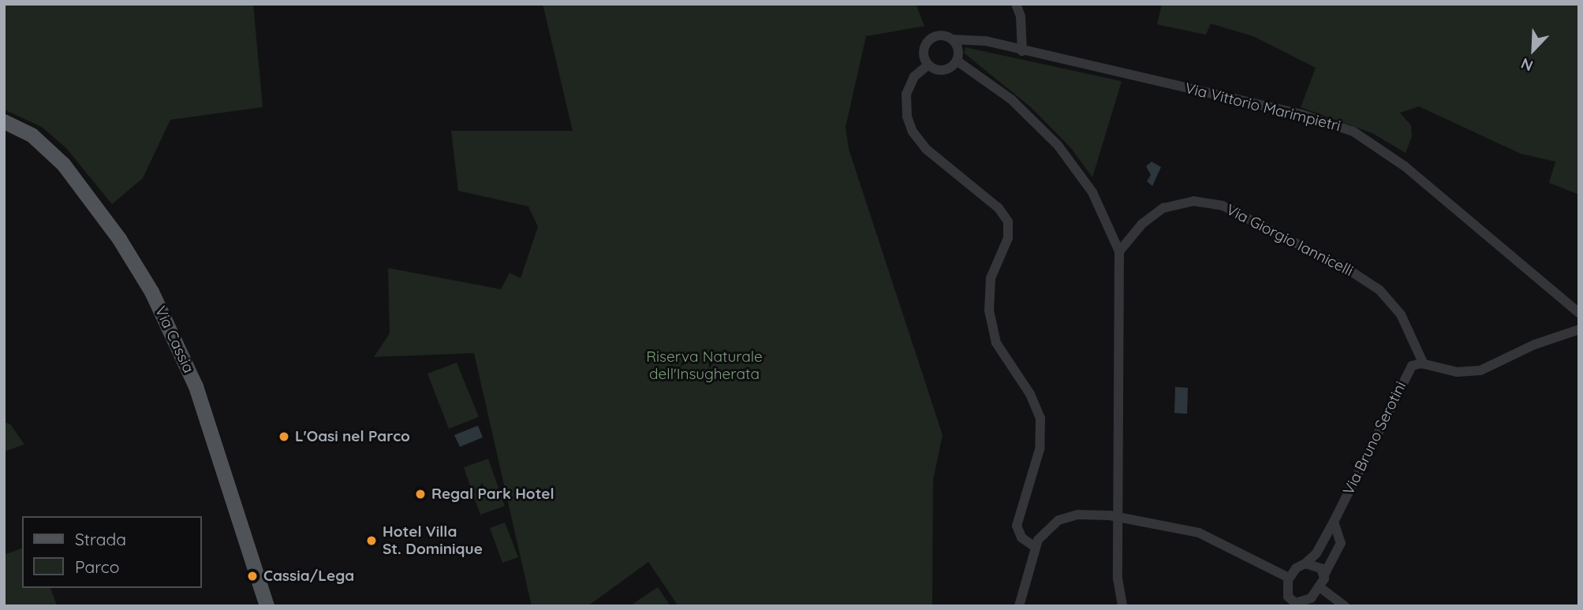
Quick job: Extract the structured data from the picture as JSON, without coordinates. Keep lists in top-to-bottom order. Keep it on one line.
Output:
{"streets":{"main road":["Via Cassia"],"street":["Via Vittorio Marimpietri","Via Giorgio Iannicelli","Via Bruno Serotini"]},"crossings":[["Via Giorgio Iannicelli","Via Bruno Serotini"]],"parks":["Riserva Naturale dell'Insugherata"],"places":["L'Oasi nel Parco","Regal Park Hotel","Hotel Villa St. Dominique","Cassia/Lega"],"legend":["Strada","Parco"],"north":"bottom left"}
